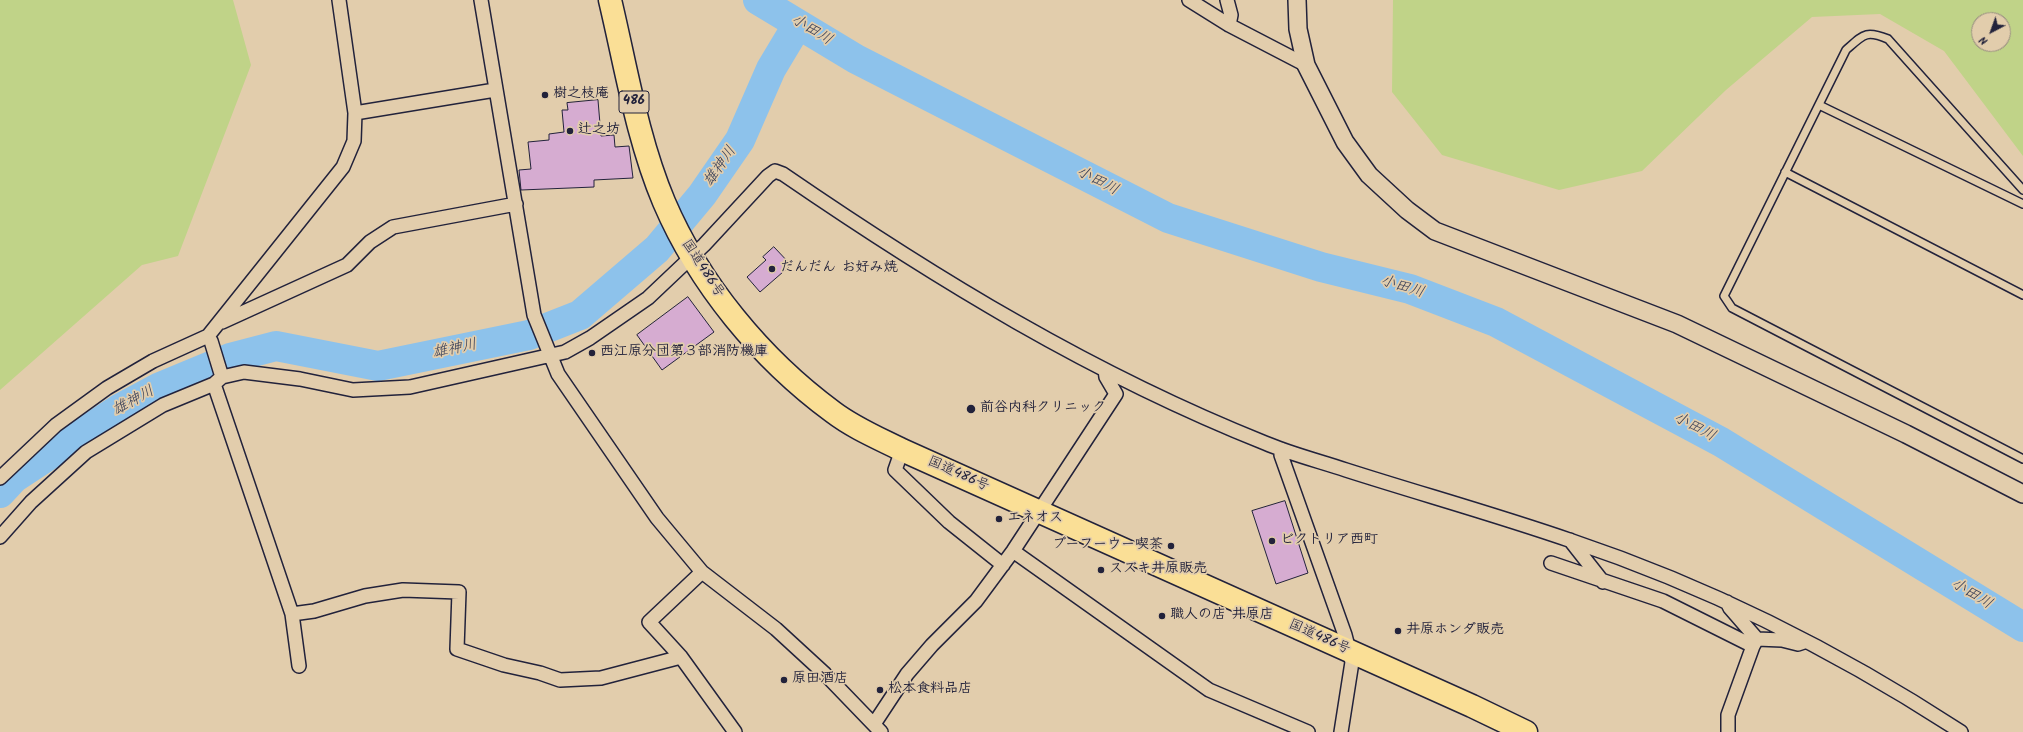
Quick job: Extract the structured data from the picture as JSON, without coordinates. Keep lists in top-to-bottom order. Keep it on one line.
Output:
{"streets":{"highway":["486","国道486号"]},"water":["小田川","雄神川"],"places":["樹之枝庵","辻之坊","だんだん お好み焼","西江原分団第３部消防機庫","前谷内科クリニック","エネオス","ビクトリア西町","ブーフーウー喫茶","スズキ井原販売","職人の店 井原店","井原ホンダ販売","原田酒店","松本食料品店"],"north":"bottom left"}
